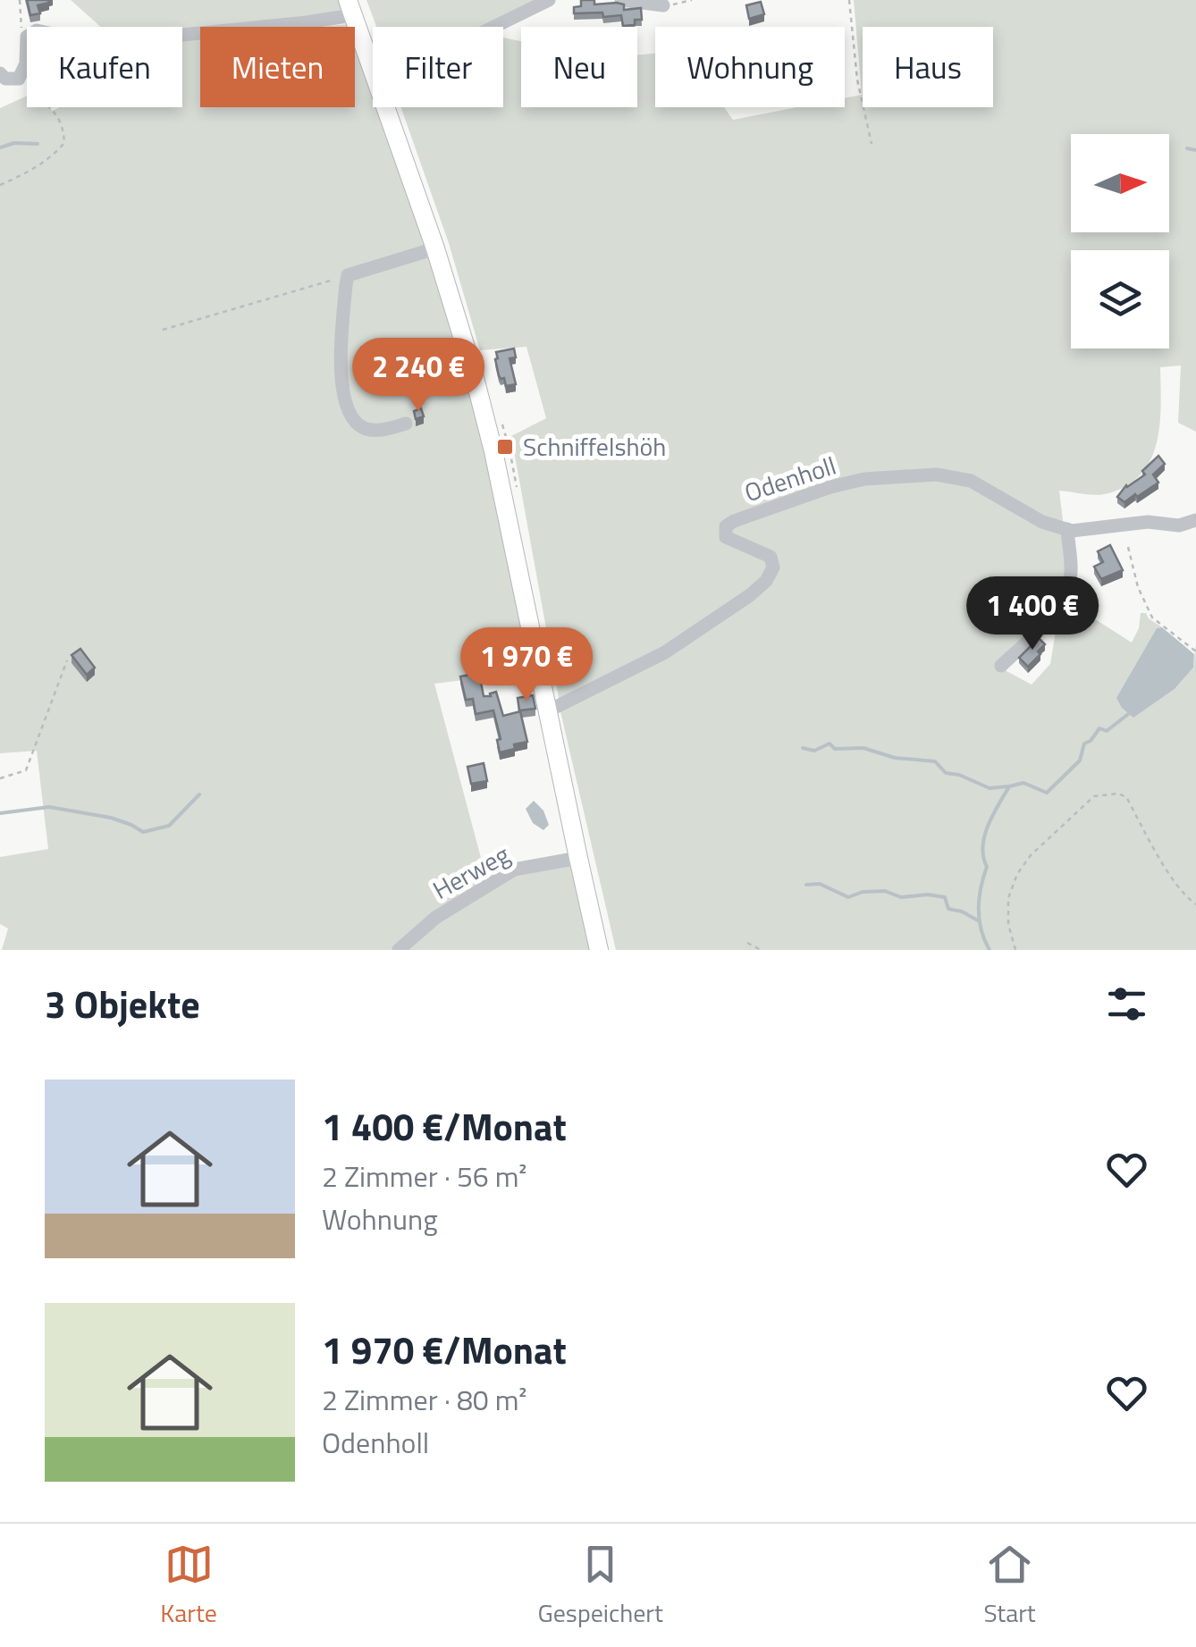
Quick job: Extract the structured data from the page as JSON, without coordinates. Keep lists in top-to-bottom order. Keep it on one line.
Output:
{"streets":{"street":["Odenholl","Herweg"]},"places":{"transit":["Schniffelshöh"]},"north":"right","page":{"chip":["Kaufen","Mieten","Filter","Neu","Wohnung","Haus"],"price":["2 240 €","1 400 €","1 970 €"],"heading":"3 Objekte","list":[{"name":"1 400 €/Monat","note":"2 Zimmer · 56 m² · Wohnung"},{"name":"1 970 €/Monat","note":"2 Zimmer · 80 m² · Odenholl"}],"tabs":["Karte","Gespeichert","Start"]}}
